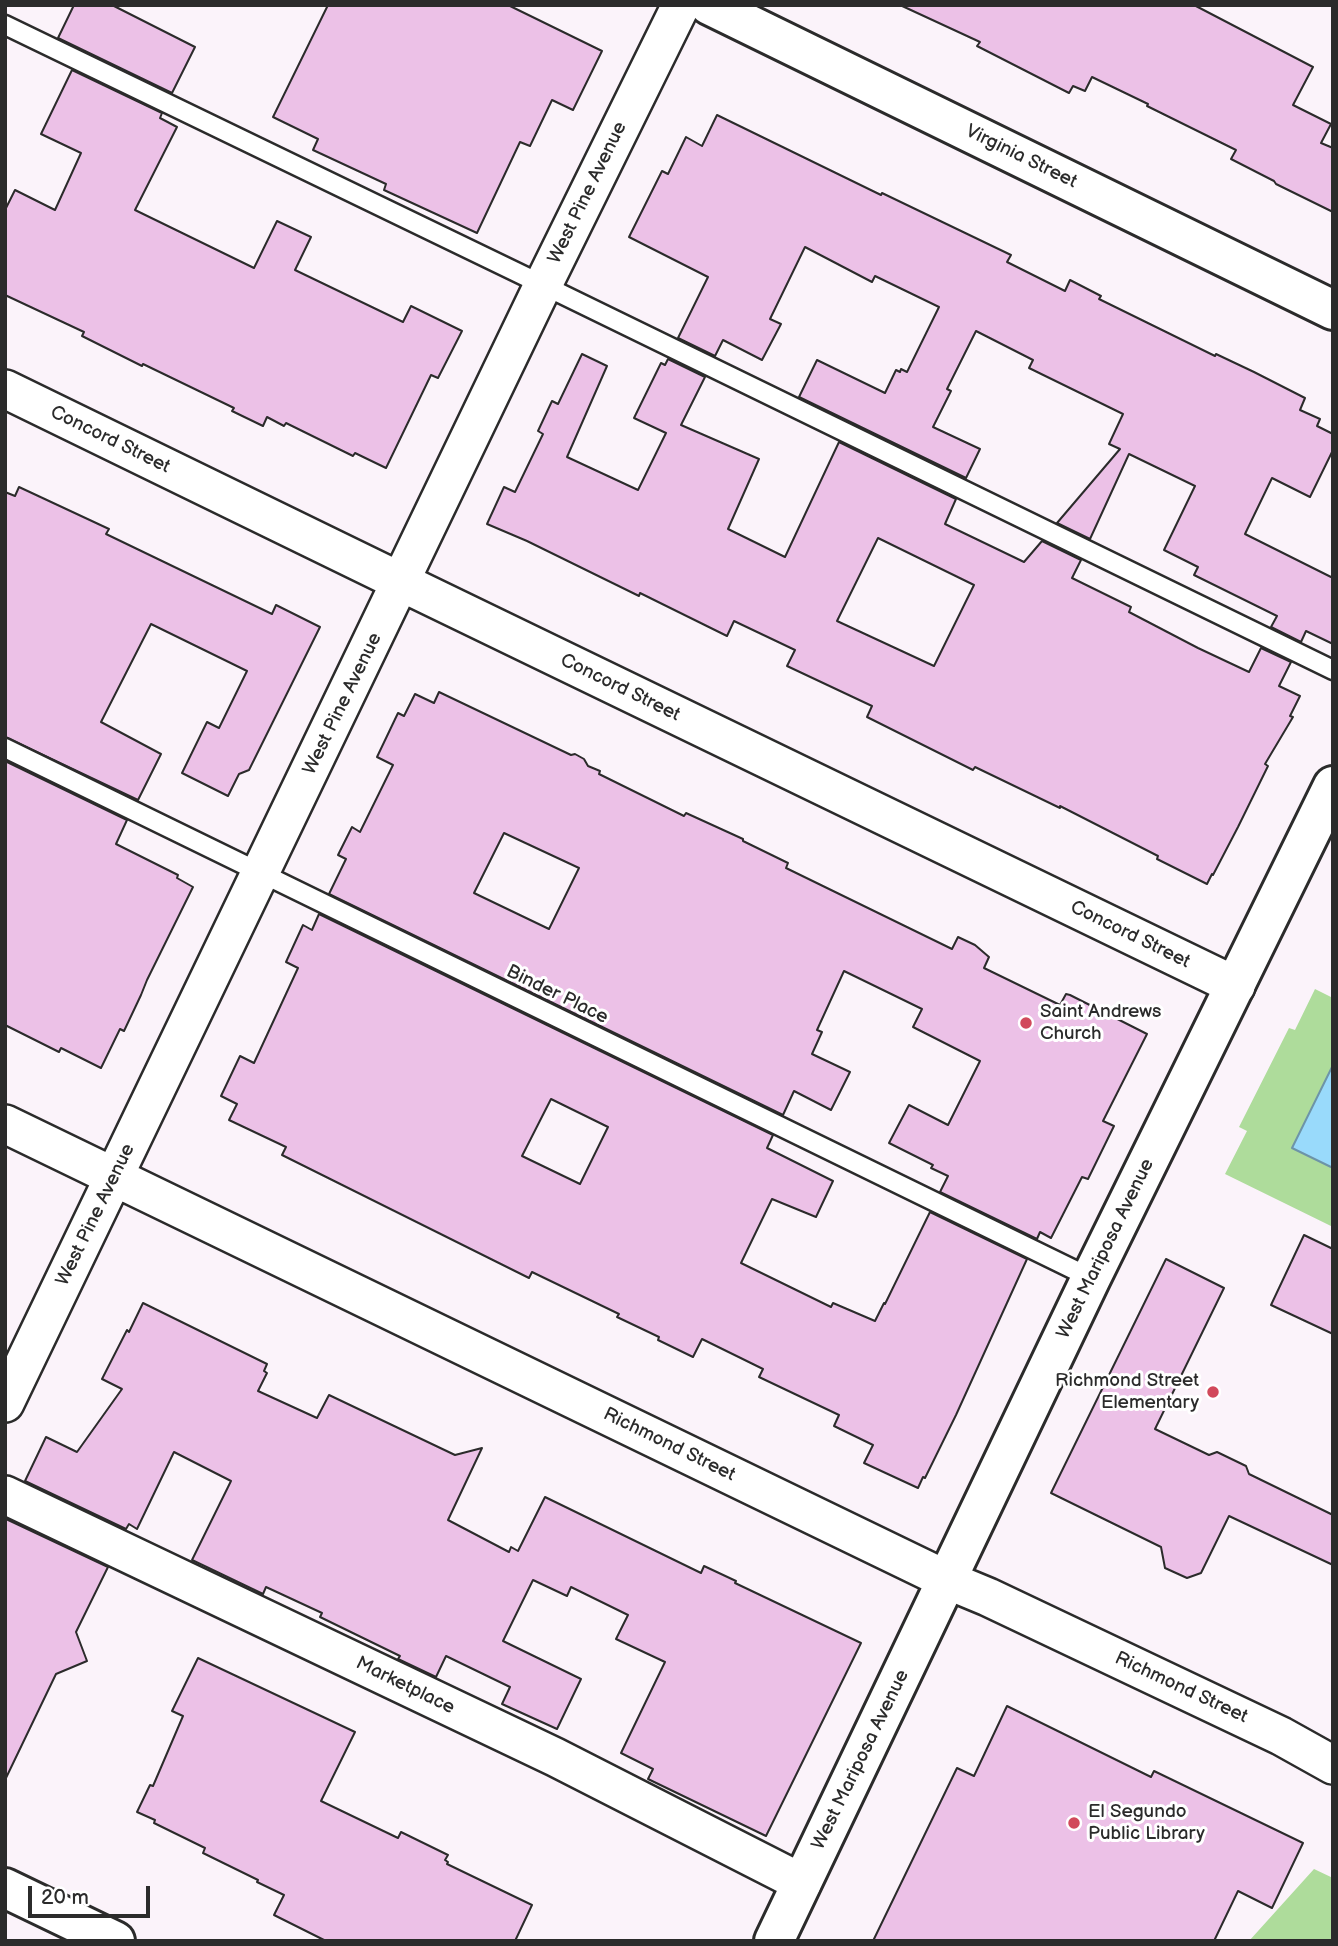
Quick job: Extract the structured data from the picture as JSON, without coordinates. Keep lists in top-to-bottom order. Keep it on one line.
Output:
{"streets":{"street":["Virginia Street","West Pine Avenue","Concord Street","West Mariposa Avenue","Richmond Street","Marketplace"],"lane":["Binder Place"]},"crossings":[["West Pine Avenue","Concord Street"],["West Pine Avenue","Binder Place"],["West Pine Avenue","Richmond Street"],["Concord Street","West Mariposa Avenue"],["Binder Place","West Mariposa Avenue"],["West Mariposa Avenue","Richmond Street"],["West Mariposa Avenue","Marketplace"]],"places":["Saint Andrews Church","Richmond Street Elementary","El Segundo Public Library"],"scale_bar":"20 m"}
